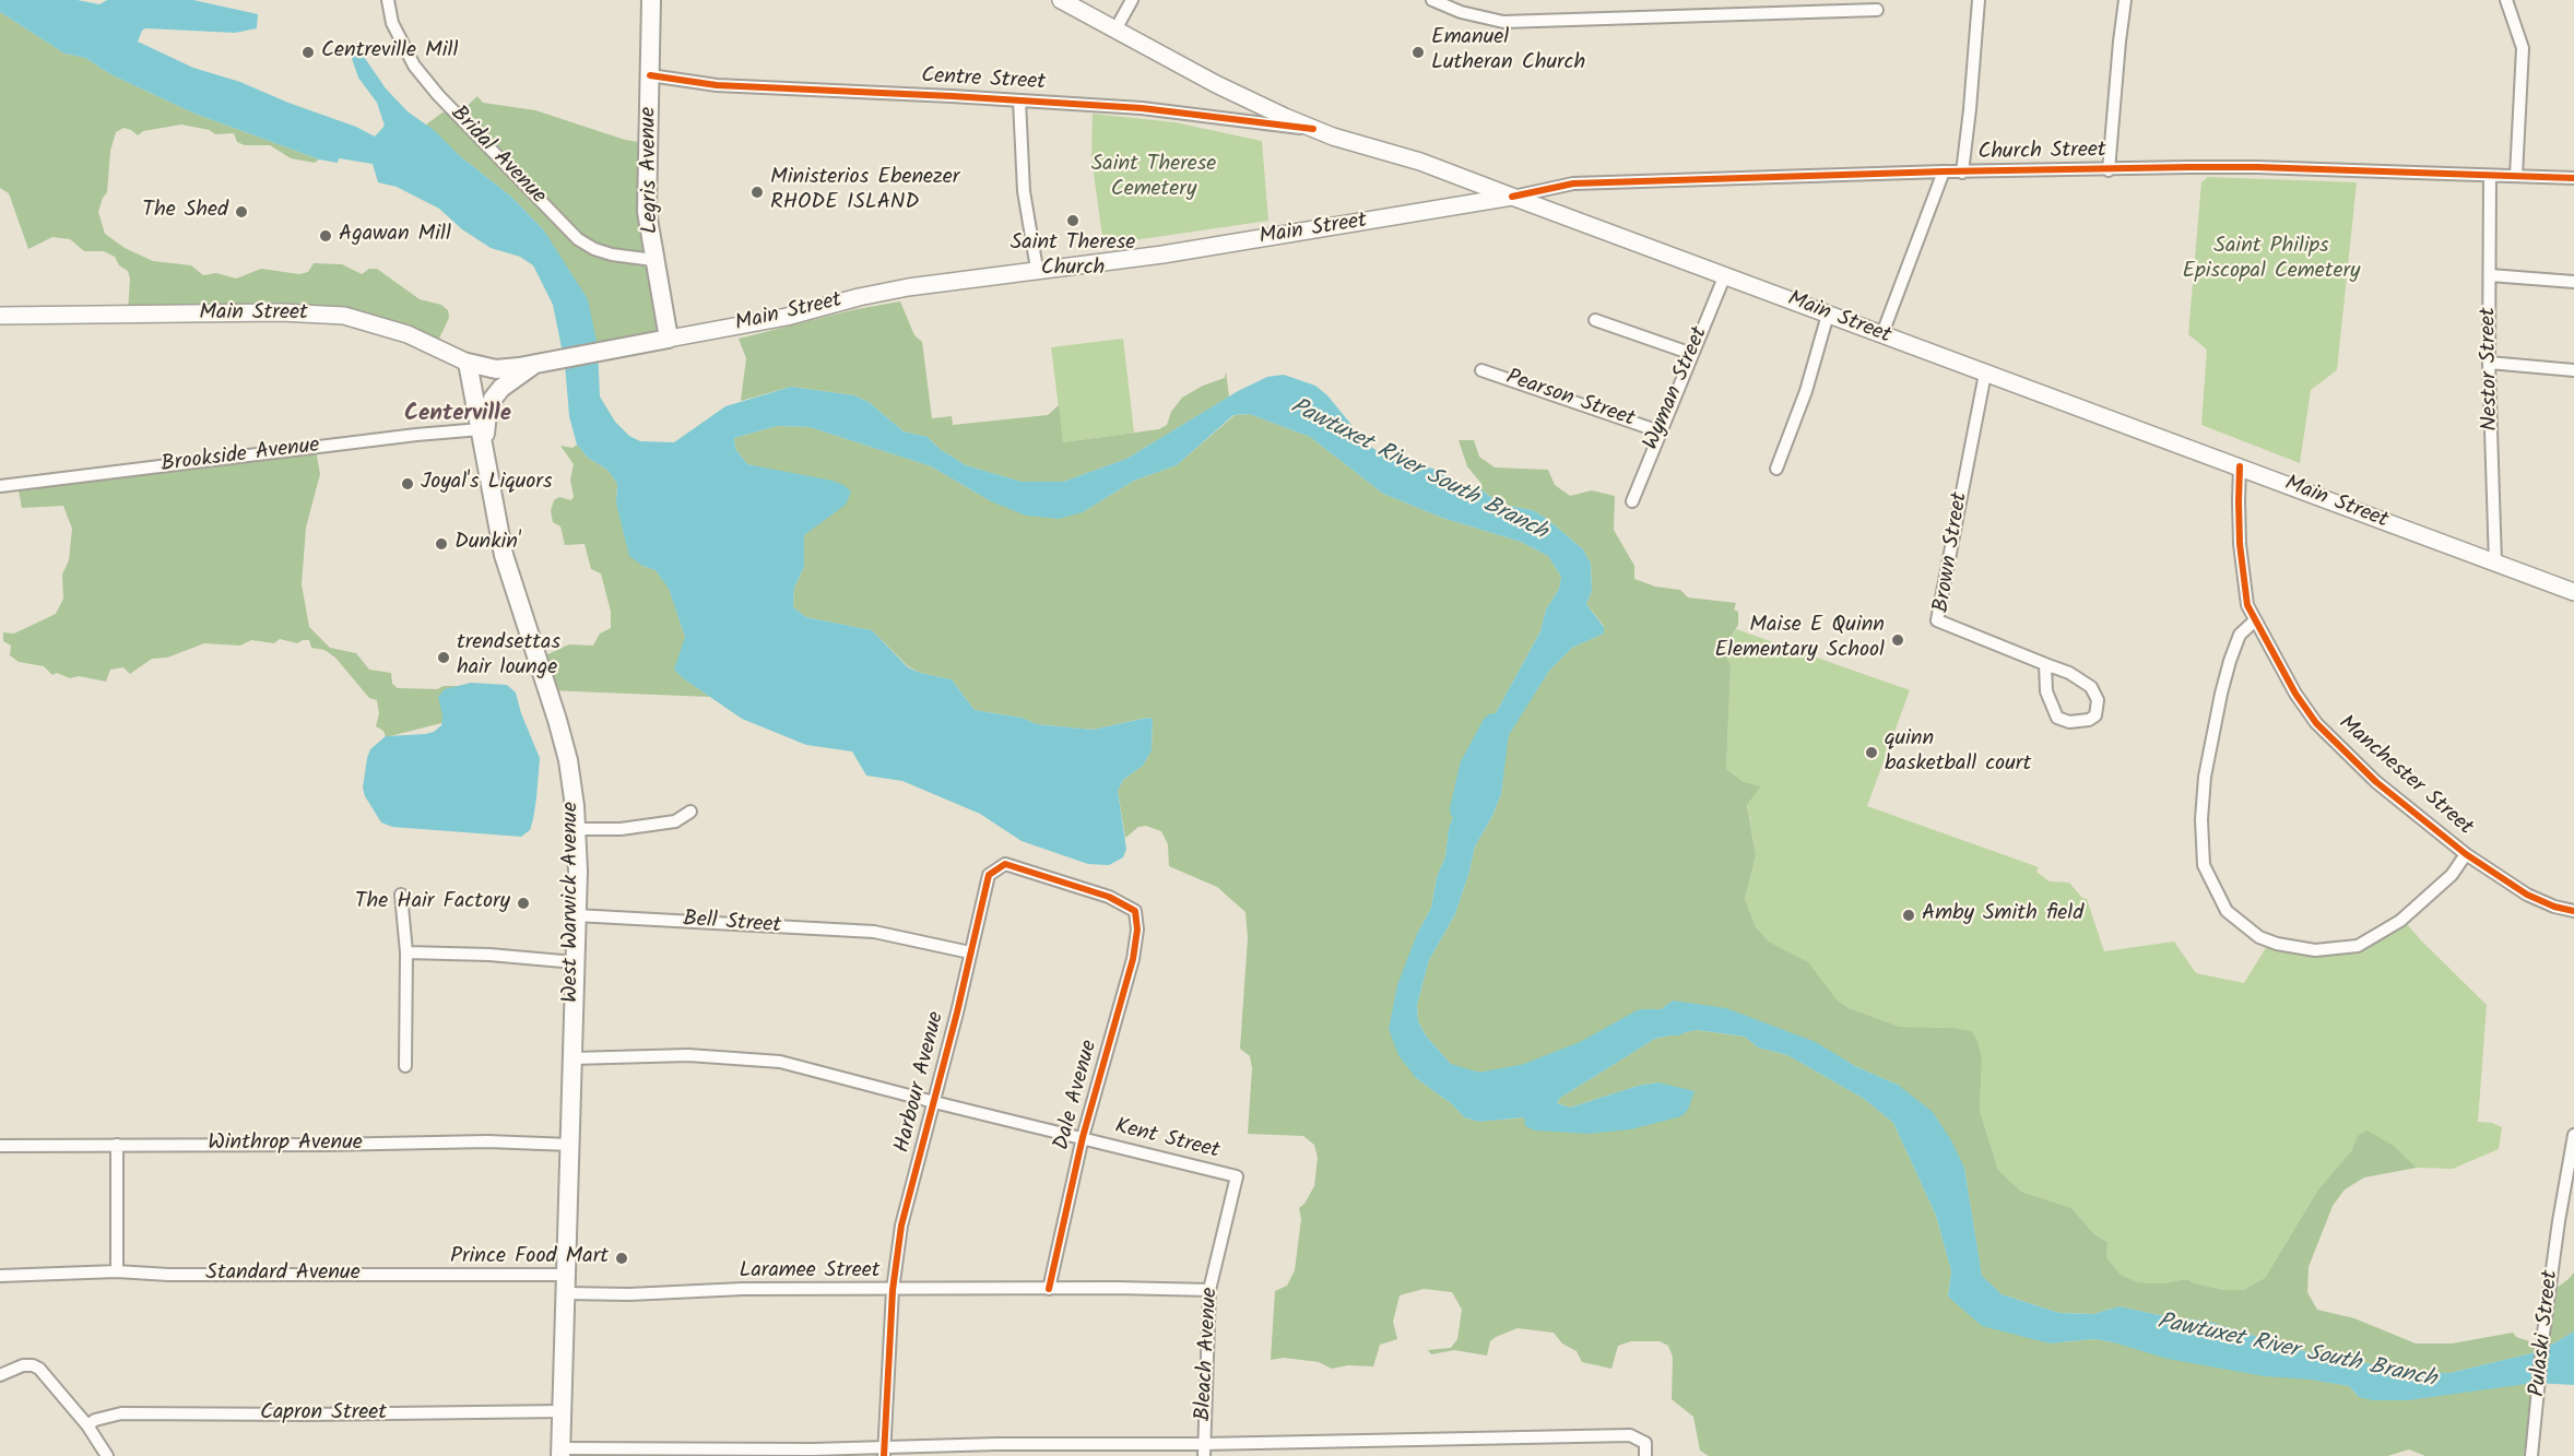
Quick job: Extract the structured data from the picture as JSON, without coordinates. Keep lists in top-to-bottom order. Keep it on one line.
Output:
{"streets":{"main road":["Legris Avenue","Main Street","West Warwick Avenue"],"street":["Centre Street","Church Street","Bridal Avenue","Nestor Street","Wyman Street","Pearson Street","Brookside Avenue","Brown Street","Manchester Street","Bell Street","Harbour Avenue","Dale Avenue","Kent Street","Winthrop Avenue","Laramee Street","Standard Avenue","Pulaski Street","Bleach Avenue","Capron Street"]},"crossings":[["Centre Street","Legris Avenue"],["Church Street","Main Street"],["Church Street","Nestor Street"],["Bridal Avenue","Legris Avenue"],["Legris Avenue","Main Street"],["Main Street","Nestor Street"],["Main Street","Wyman Street"],["Main Street","Brown Street"],["Main Street","Manchester Street"],["Main Street","West Warwick Avenue"],["Wyman Street","Pearson Street"],["Brookside Avenue","West Warwick Avenue"],["West Warwick Avenue","Bell Street"],["West Warwick Avenue","Kent Street"],["West Warwick Avenue","Winthrop Avenue"],["West Warwick Avenue","Laramee Street"],["West Warwick Avenue","Standard Avenue"],["West Warwick Avenue","Capron Street"],["Bell Street","Harbour Avenue"],["Harbour Avenue","Dale Avenue"],["Harbour Avenue","Kent Street"],["Harbour Avenue","Laramee Street"],["Dale Avenue","Kent Street"],["Dale Avenue","Laramee Street"],["Kent Street","Bleach Avenue"],["Laramee Street","Standard Avenue"],["Laramee Street","Bleach Avenue"]],"districts":["Centerville"],"water":["Pawtuxet River South Branch"],"parks":["Saint Therese Cemetery","Saint Philips Episcopal Cemetery"],"places":["Centreville Mill","Emanuel Lutheran Church","Ministerios Ebenezer RHODE ISLAND","The Shed","Saint Therese Church","Agawan Mill","Joyal's Liquors","Dunkin'","Maise E Quinn Elementary School","trendsettas hair lounge","quinn basketball court","The Hair Factory","Amby Smith field","Prince Food Mart"]}
